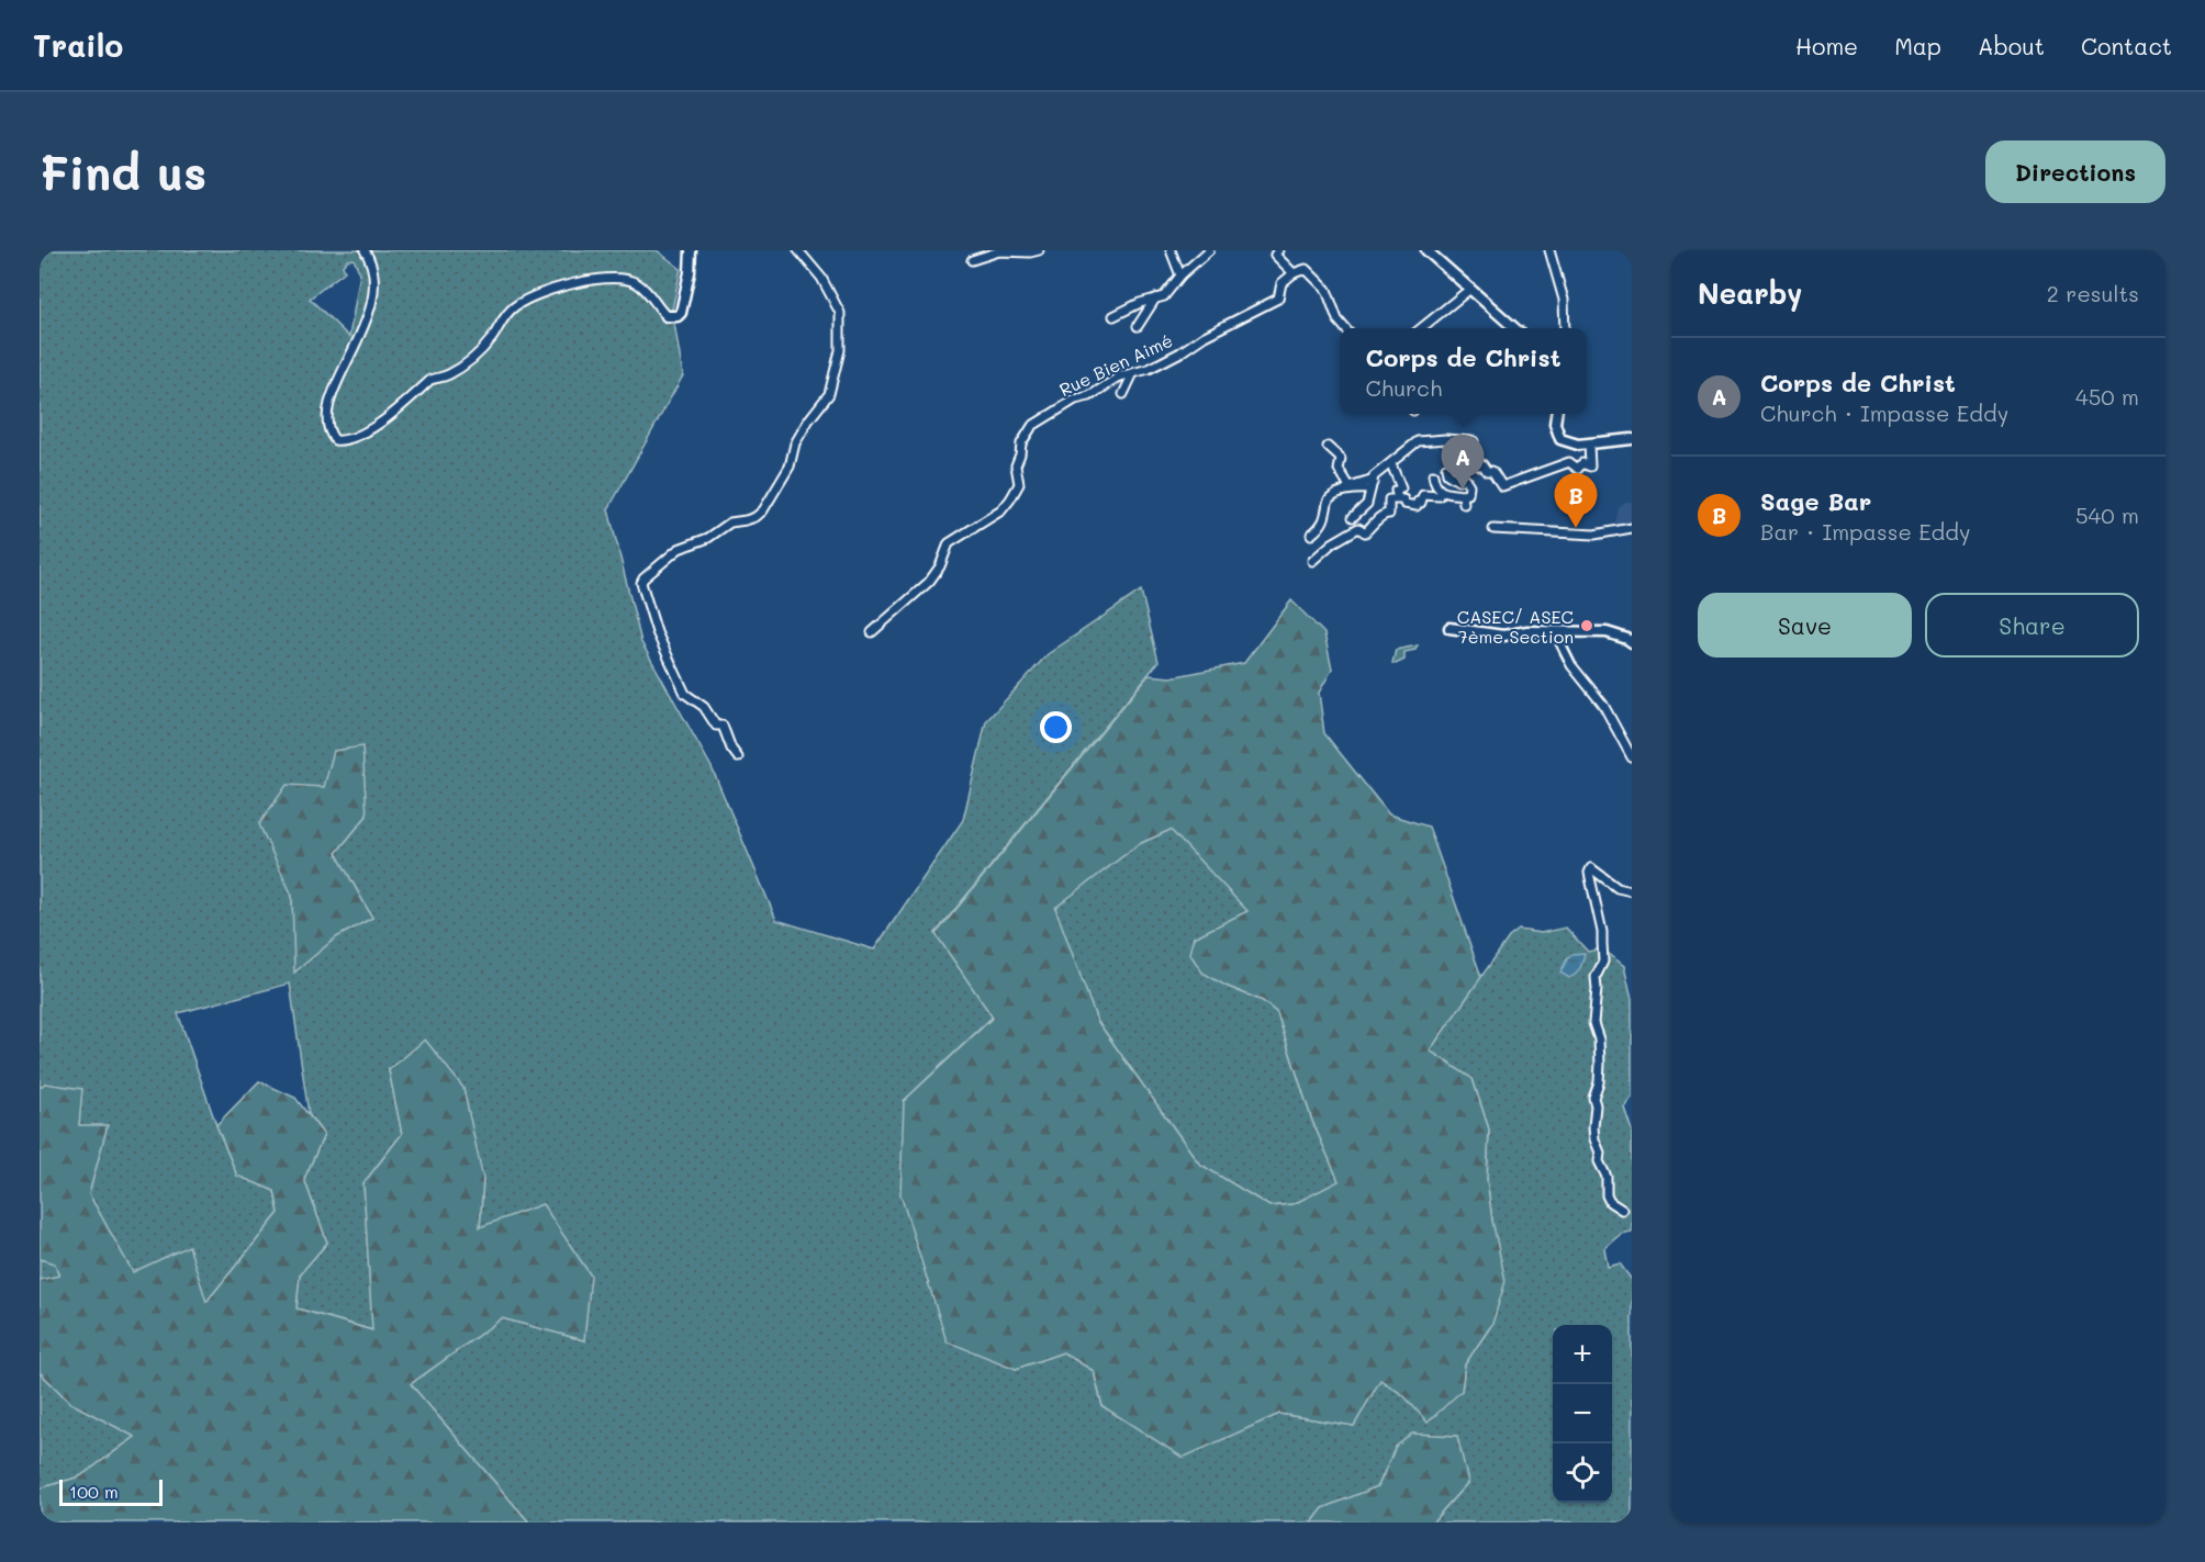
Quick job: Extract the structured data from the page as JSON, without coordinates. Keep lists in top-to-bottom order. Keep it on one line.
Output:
{"streets":{"street":["Rue Bien Aimé"]},"places":["CASEC/ ASEC 7ème Section"],"scale_bar":"100 m","page":{"header":"Trailo","nav":["Home","Map","About","Contact"],"buttons":["Directions",["Save","Share"]],"title":"Find us","heading":["Nearby","2 results"],"popup":["Corps de Christ","Church"],"list":[{"mark":"A","name":"Corps de Christ","note":"Church · Impasse Eddy","value":"450 m"},{"mark":"B","name":"Sage Bar","note":"Bar · Impasse Eddy","value":"540 m"}],"pins":["A","B"],"map_buttons":["+","−"],"scale":"100 m"}}
